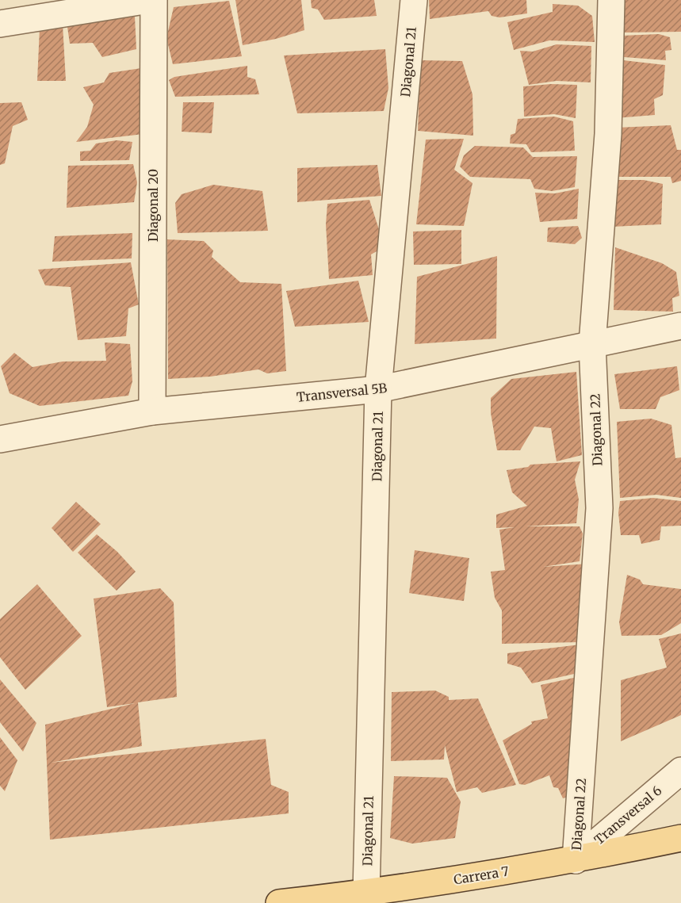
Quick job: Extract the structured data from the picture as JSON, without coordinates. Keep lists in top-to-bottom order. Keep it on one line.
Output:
{"streets":{"main road":["Carrera 7"],"street":["Diagonal 21","Diagonal 20","Transversal 5B","Diagonal 22","Transversal 6"]},"crossings":[["Diagonal 21","Transversal 5B"],["Diagonal 21","Carrera 7"],["Diagonal 20","Transversal 5B"],["Transversal 5B","Diagonal 22"],["Diagonal 22","Transversal 6"],["Diagonal 22","Carrera 7"],["Transversal 6","Carrera 7"]]}
